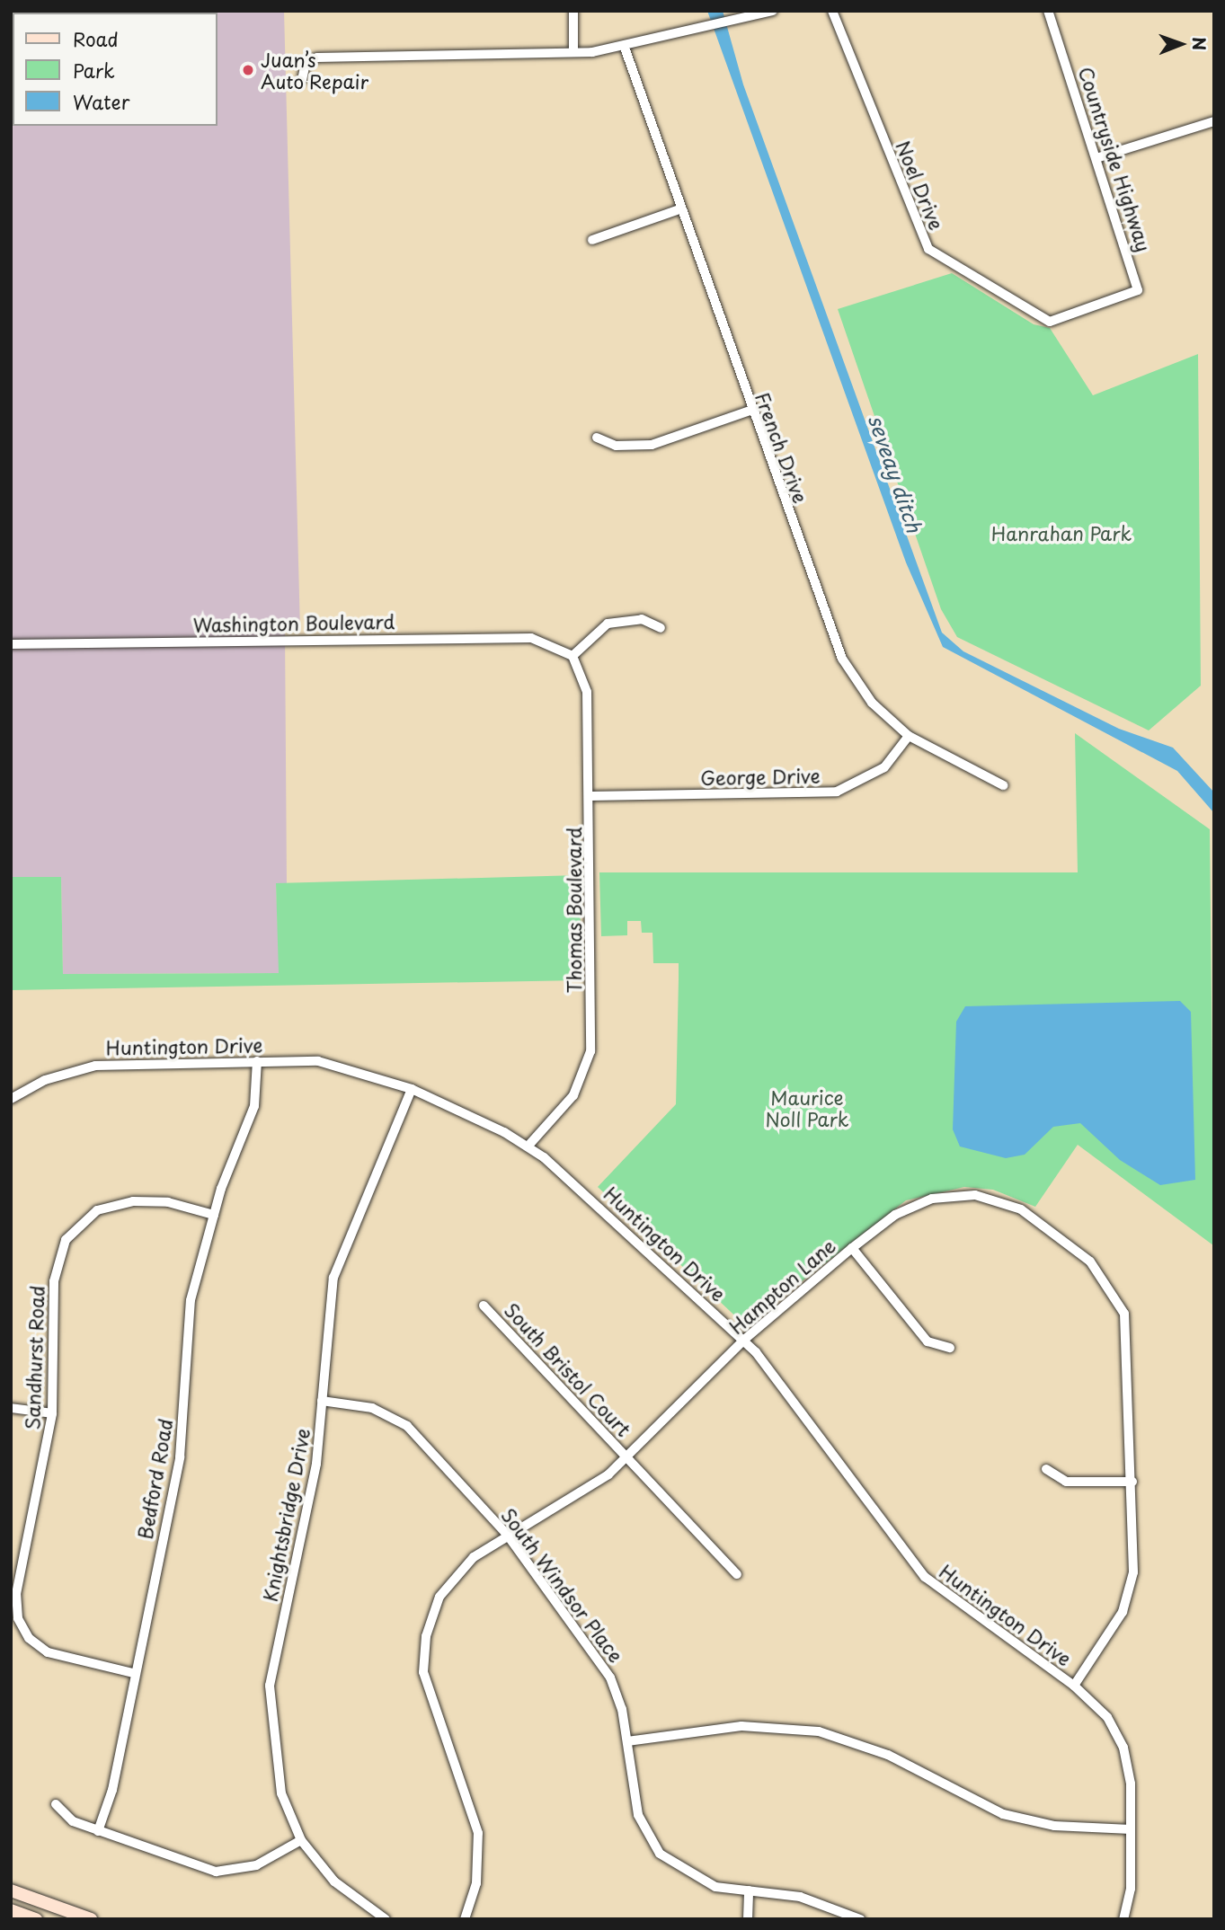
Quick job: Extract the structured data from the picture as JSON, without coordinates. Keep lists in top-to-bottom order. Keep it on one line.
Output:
{"streets":{"street":["Countryside Highway","Noel Drive","French Drive","Washington Boulevard","George Drive","Thomas Boulevard","Huntington Drive","Hampton Lane","Sandhurst Road","South Bristol Court","Bedford Road","Knightsbridge Drive","South Windsor Place"]},"crossings":[["Countryside Highway","Noel Drive"],["French Drive","George Drive"],["Washington Boulevard","Thomas Boulevard"],["George Drive","Thomas Boulevard"],["Thomas Boulevard","Huntington Drive"],["Huntington Drive","Hampton Lane"],["Huntington Drive","Bedford Road"],["Huntington Drive","Knightsbridge Drive"],["Hampton Lane","South Bristol Court"],["Hampton Lane","South Windsor Place"],["Sandhurst Road","Bedford Road"],["Knightsbridge Drive","South Windsor Place"]],"water":["seveay ditch"],"parks":["Hanrahan Park","Maurice Noll Park"],"places":["Juan’s Auto Repair"],"legend":["Road","Park","Water"],"north":"right"}
